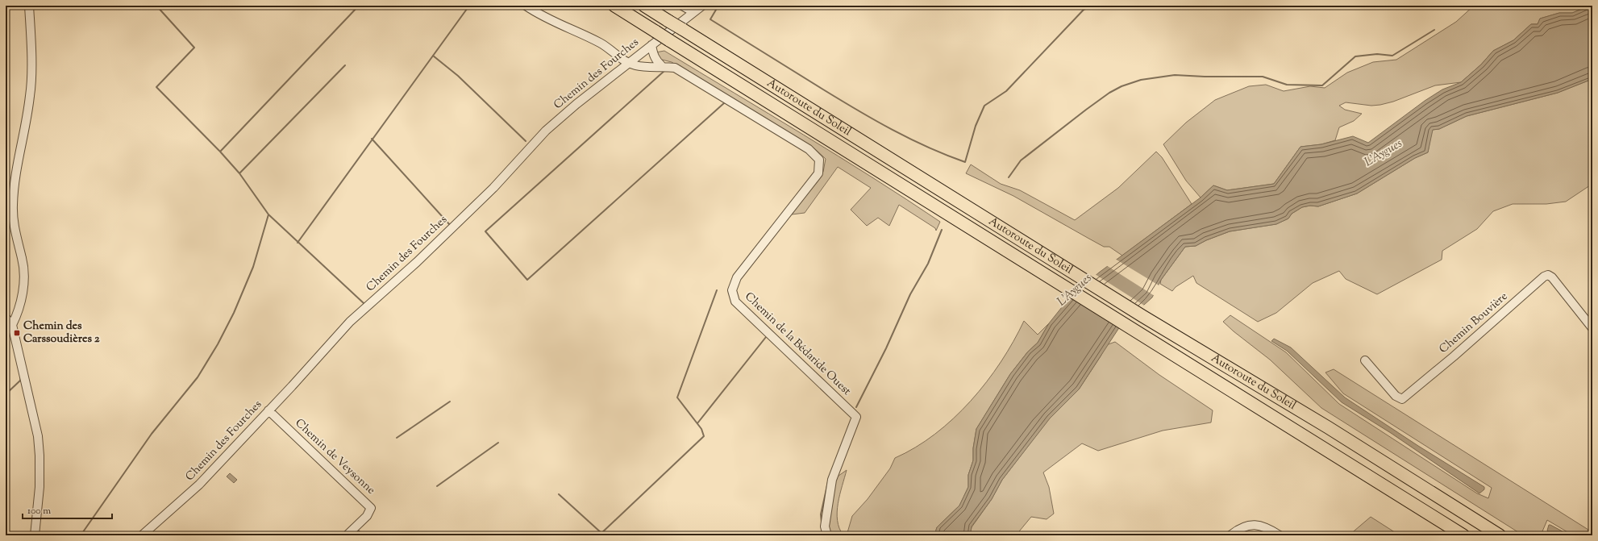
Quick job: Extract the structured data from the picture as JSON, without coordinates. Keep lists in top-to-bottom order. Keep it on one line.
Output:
{"streets":{"highway":["Autoroute du Soleil"],"street":["Chemin des Fourches","Chemin Bouvière","Chemin de la Bédaride Ouest","Chemin de Veysonne"]},"crossings":[["Chemin des Fourches","Chemin de la Bédaride Ouest"],["Chemin des Fourches","Chemin de Veysonne"]],"water":["L'Aygues"],"places":{"transit":["Chemin des Carssoudières 2"]},"scale_bar":"100 m"}
